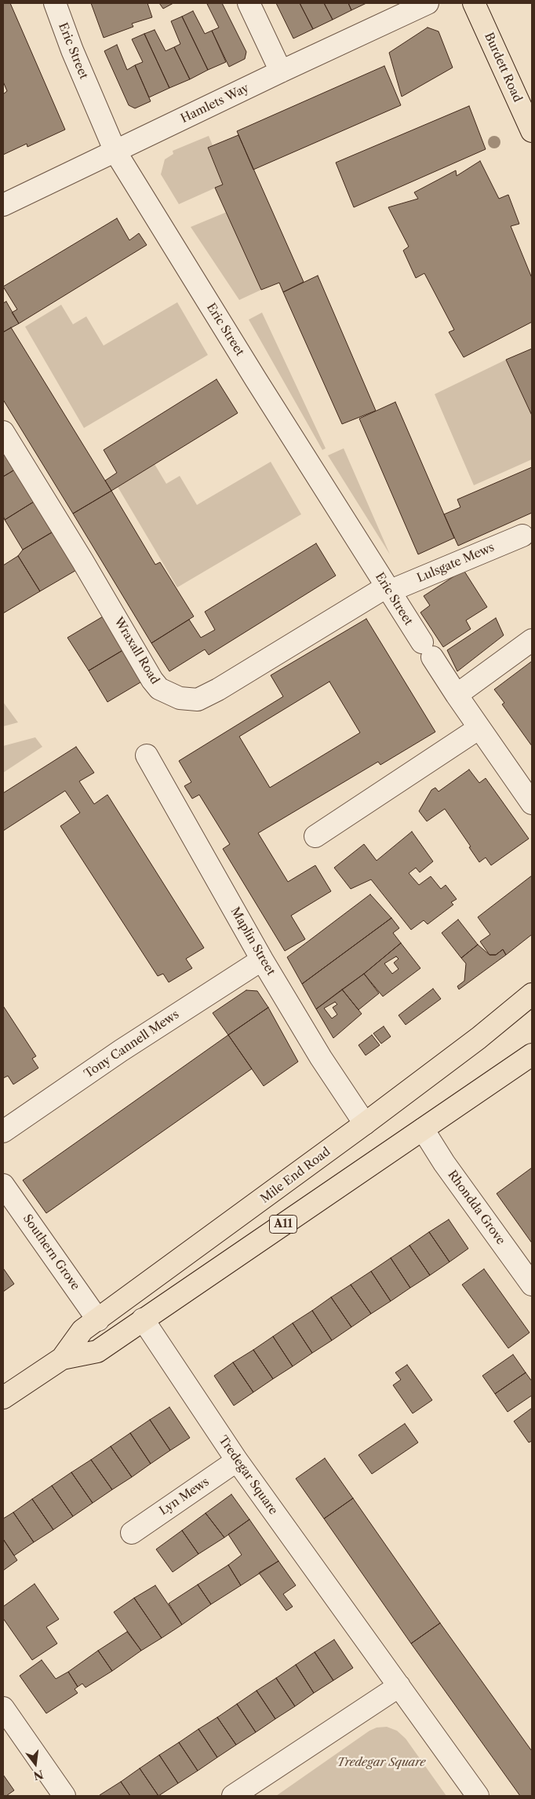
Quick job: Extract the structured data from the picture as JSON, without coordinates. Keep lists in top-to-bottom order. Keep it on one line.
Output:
{"streets":{"main road":["Burdett Road","Mile End Road","A11"],"street":["Eric Street","Hamlets Way","Lulsgate Mews","Wraxall Road","Maplin Street","Tony Cannell Mews","Rhondda Grove","Southern Grove","Tredegar Square","Lyn Mews"]},"crossings":[["Eric Street","Hamlets Way"],["Eric Street","Lulsgate Mews"],["Eric Street","Wraxall Road"],["Lulsgate Mews","Wraxall Road"],["Maplin Street","Tony Cannell Mews"],["Maplin Street","Mile End Road"],["Mile End Road","Rhondda Grove"],["Mile End Road","Southern Grove"],["Mile End Road","Tredegar Square"],["Tredegar Square","Lyn Mews"]],"parks":["Tredegar Square"],"north":"bottom"}
